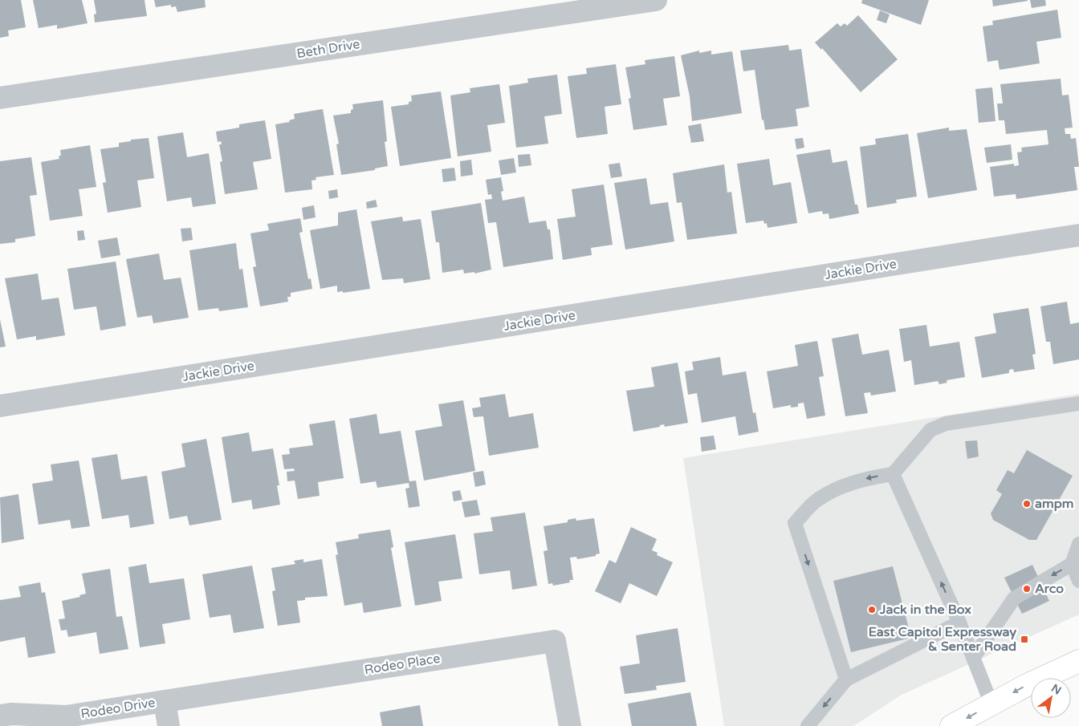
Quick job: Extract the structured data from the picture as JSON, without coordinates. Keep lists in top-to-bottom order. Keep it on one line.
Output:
{"streets":{"street":["Beth Drive","Jackie Drive","Rodeo Place","Rodeo Drive"]},"crossings":[["Rodeo Place","Rodeo Drive"]],"places":{"other":["ampm","Arco","Jack in the Box"],"transit":["East Capitol Expressway & Senter Road"]},"north":"top right"}
